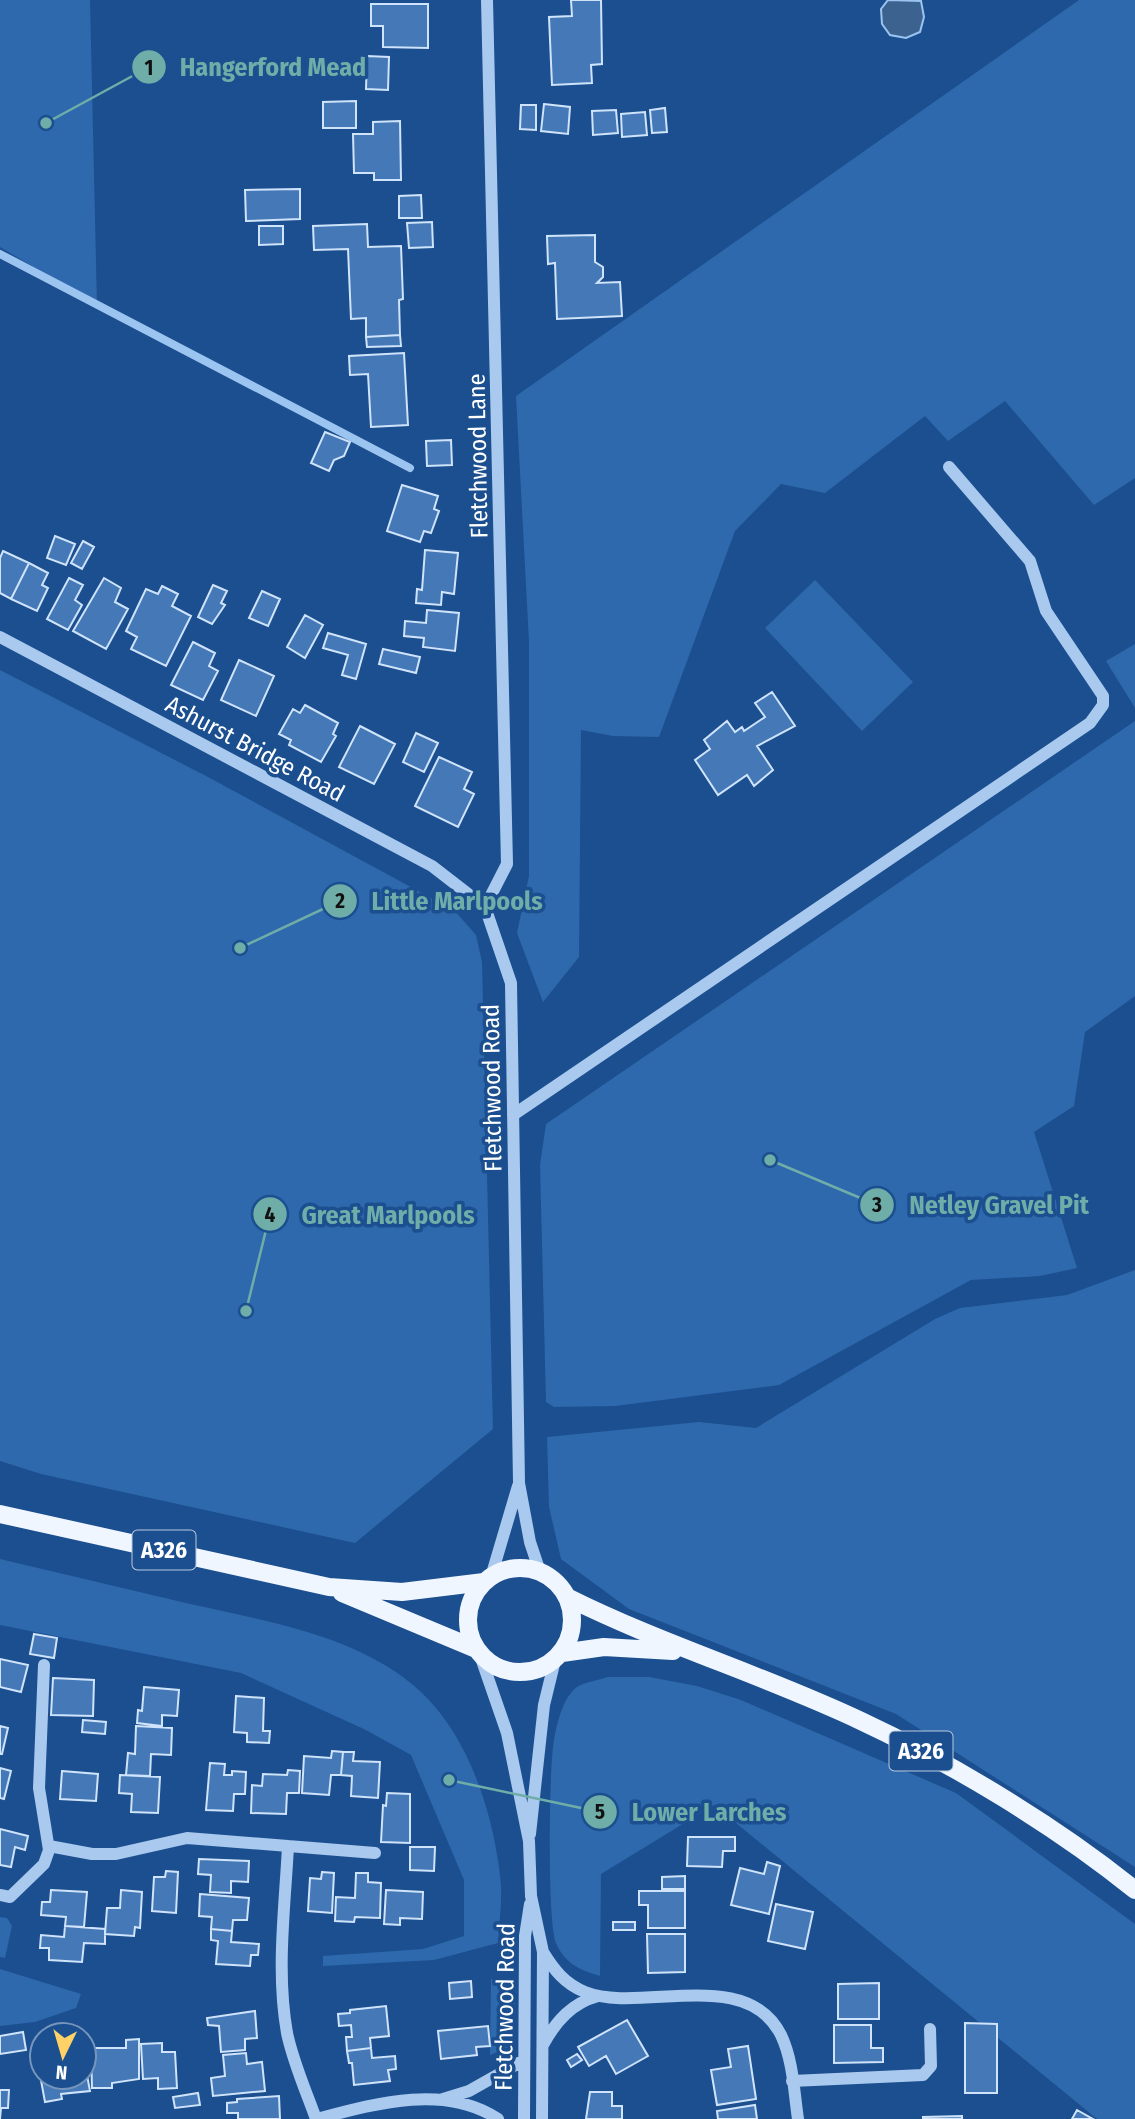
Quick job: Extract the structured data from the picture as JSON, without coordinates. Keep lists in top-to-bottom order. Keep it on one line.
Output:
{"streets":{"main road":["A326"],"street":["Fletchwood Lane","Ashurst Bridge Road","Fletchwood Road"]},"crossings":[["Fletchwood Lane","Ashurst Bridge Road"],["Fletchwood Lane","Fletchwood Road"],["Ashurst Bridge Road","Fletchwood Road"],["Fletchwood Road","A326"]],"places":["Hangerford Mead","Little Marlpools","Netley Gravel Pit","Great Marlpools","Lower Larches"],"north":"bottom"}
